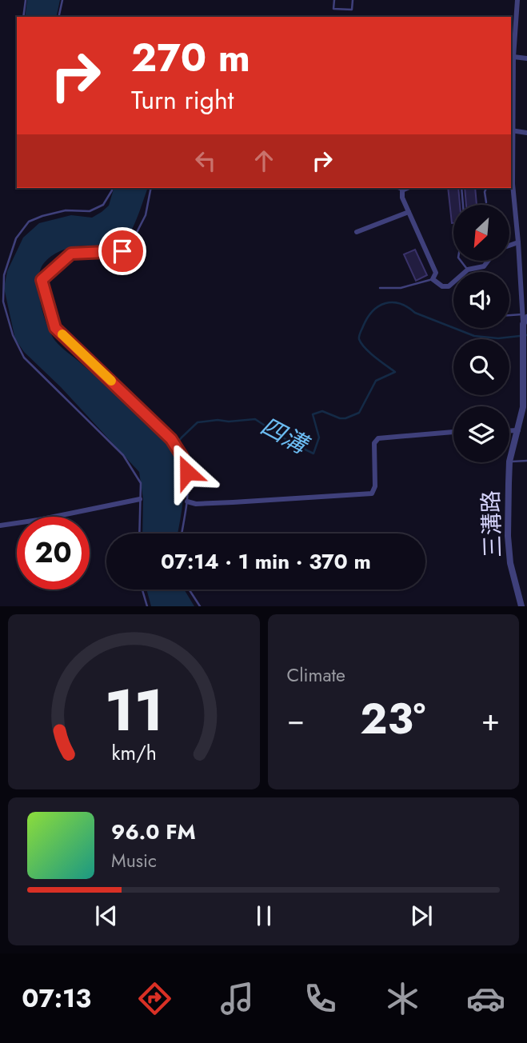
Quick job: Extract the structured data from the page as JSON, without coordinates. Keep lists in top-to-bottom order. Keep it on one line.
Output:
{"streets":{"street":["三溝路"]},"water":["四溝"],"north":"bottom left","page":{"turn":["270 m","Turn right"],"limit":"20","trip":"07:14 · 1 min · 370 m","tile":"Climate","heat":["−","23°","+"],"song":["96.0 FM","Music"],"tabs":"07:13","gauge":["11","km/h"]}}
